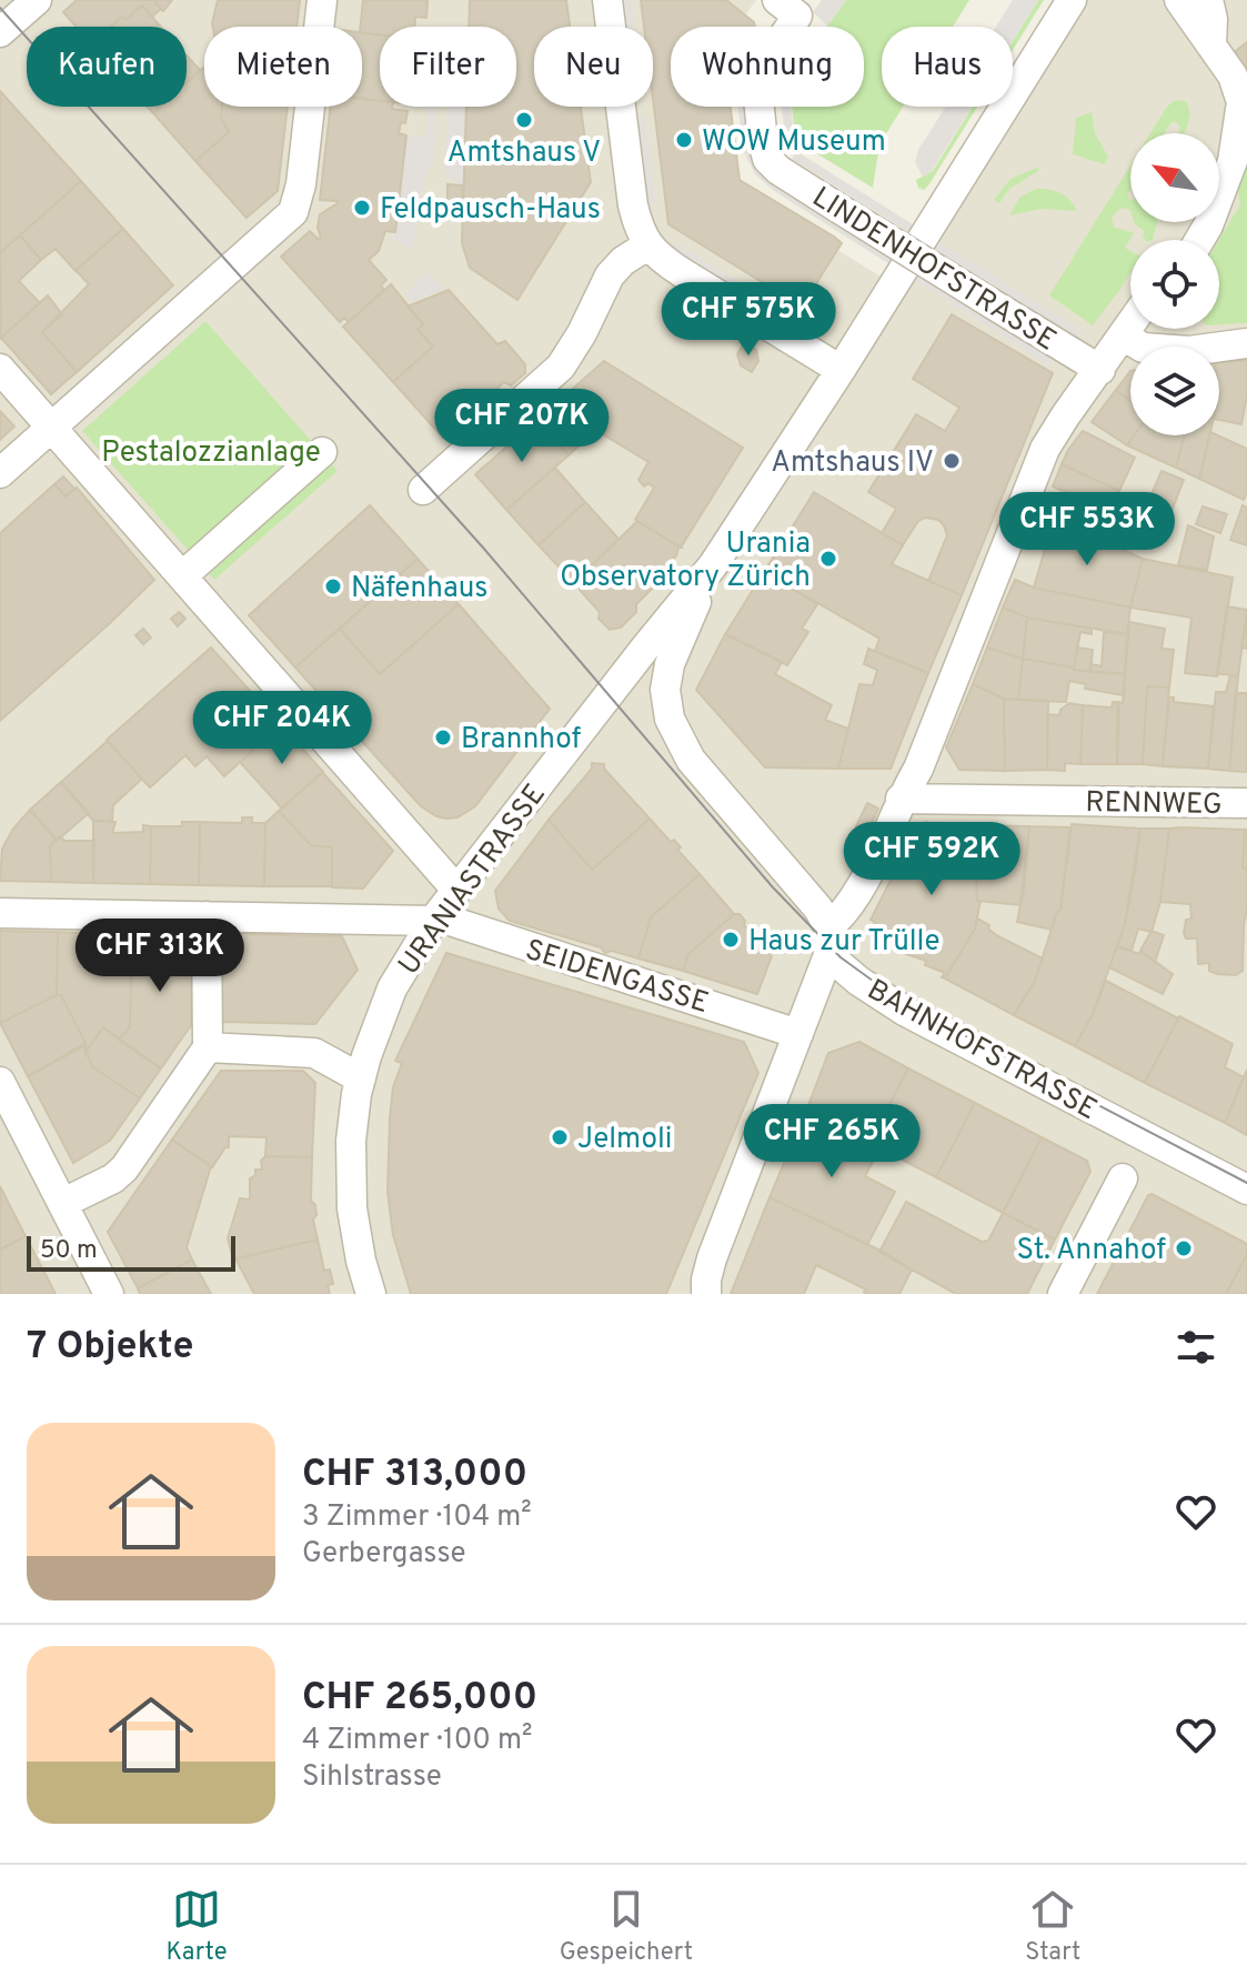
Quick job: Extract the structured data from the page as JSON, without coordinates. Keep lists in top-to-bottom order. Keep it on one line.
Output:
{"streets":{"street":["LINDENHOFSTRASSE","RENNWEG","URANIASTRASSE","SEIDENGASSE","BAHNHOFSTRASSE"]},"crossings":[["URANIASTRASSE","SEIDENGASSE"],["URANIASTRASSE","BAHNHOFSTRASSE"]],"parks":["Pestalozzianlage"],"places":["Amtshaus V","WOW Museum","Feldpausch-Haus","Amtshaus IV","Urania Observatory Zürich","Näfenhaus","Brannhof","Haus zur Trülle","Jelmoli","St. Annahof"],"scale_bar":"50 m","north":"top left","page":{"chip":["Kaufen","Mieten","Filter","Neu","Wohnung","Haus"],"price":["CHF 575K","CHF 207K","CHF 553K","CHF 204K","CHF 592K","CHF 313K","CHF 265K"],"scale":"50 m","heading":"7 Objekte","list":[{"name":"CHF 313,000","note":"3 Zimmer · 104 m² · Gerbergasse"},{"name":"CHF 265,000","note":"4 Zimmer · 100 m² · Sihlstrasse"}],"tabs":["Karte","Gespeichert","Start"]}}
